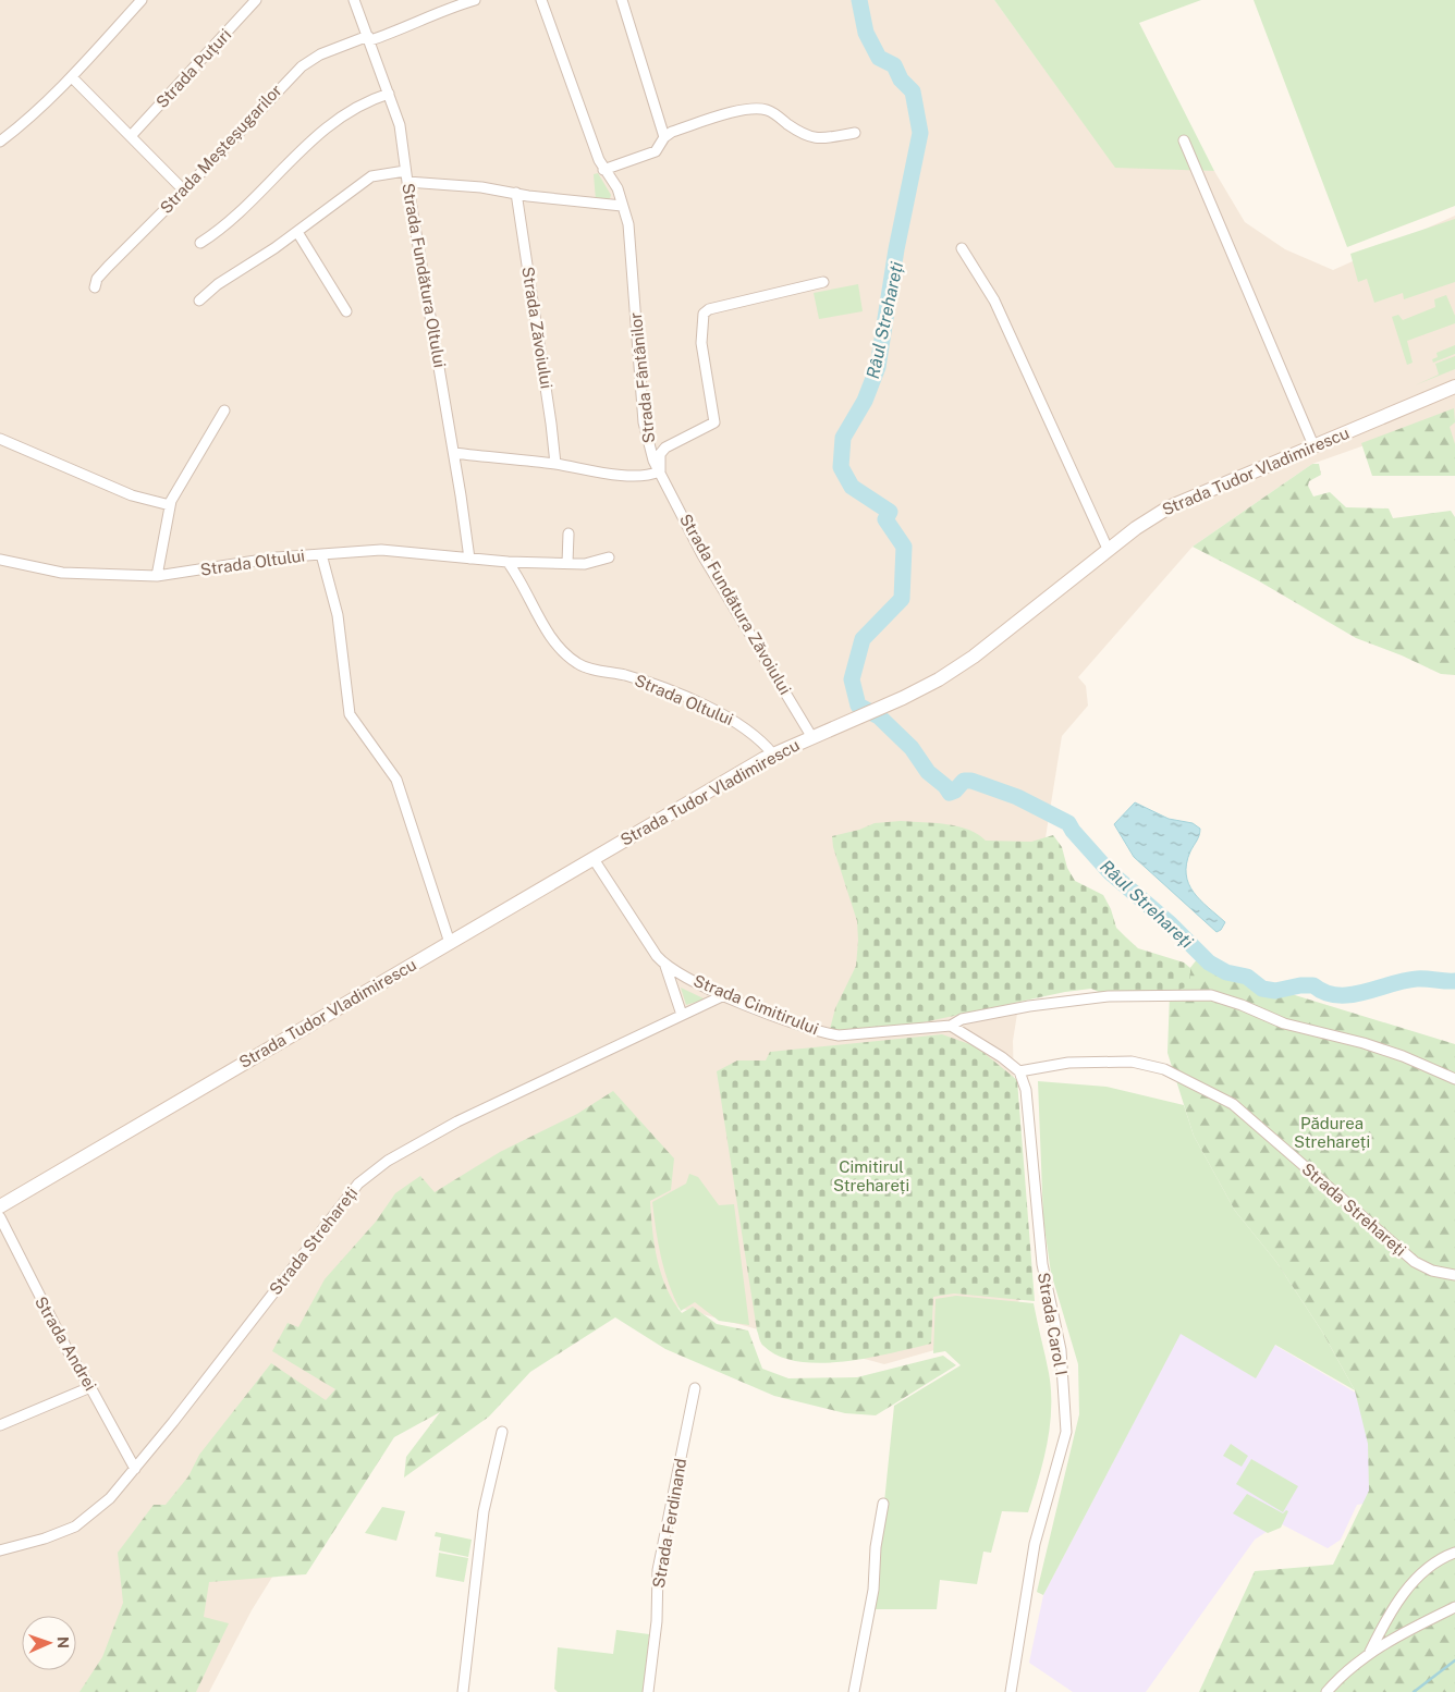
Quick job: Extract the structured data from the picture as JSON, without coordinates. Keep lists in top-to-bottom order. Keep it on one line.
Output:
{"streets":{"main road":["Strada Tudor Vladimirescu"],"street":["Strada Puțuri","Strada Meșteșugarilor","Strada Fundătura Oltului","Strada Zăvoiului","Strada Fântânilor","Strada Oltului","Strada Fundătura Zăvoiului","Strada Cimitirului","Strada Strehareți","Strada Carol I","Strada Andrei","Strada Ferdinand"]},"crossings":[["Strada Meșteșugarilor","Strada Fundătura Oltului"],["Strada Fundătura Oltului","Strada Oltului"],["Strada Fântânilor","Strada Fundătura Zăvoiului"],["Strada Tudor Vladimirescu","Strada Oltului"],["Strada Tudor Vladimirescu","Strada Fundătura Zăvoiului"],["Strada Tudor Vladimirescu","Strada Cimitirului"],["Strada Cimitirului","Strada Strehareți"],["Strada Strehareți","Strada Carol I"],["Strada Strehareți","Strada Andrei"]],"water":["Râul Strehareți"],"parks":["Pădurea Strehareți","Cimitirul Strehareți"],"north":"right"}
